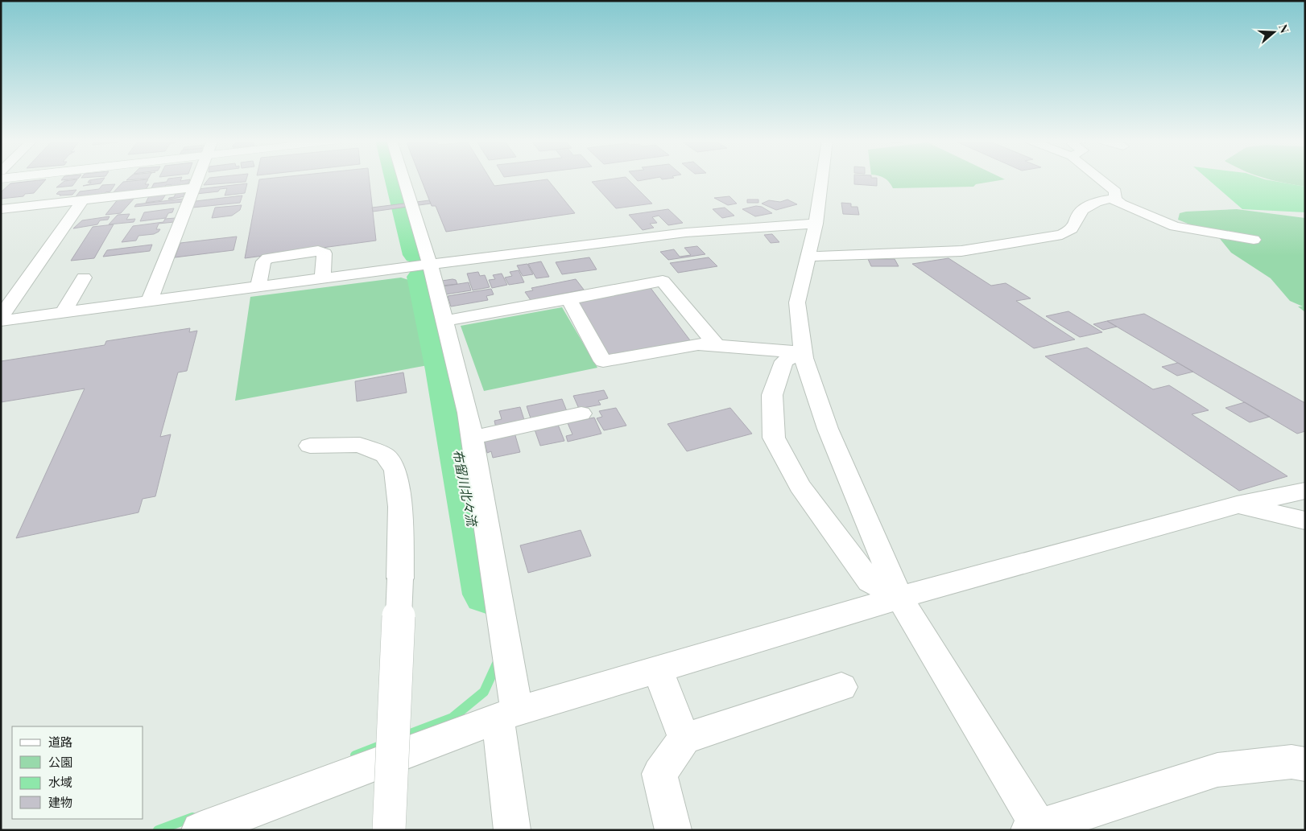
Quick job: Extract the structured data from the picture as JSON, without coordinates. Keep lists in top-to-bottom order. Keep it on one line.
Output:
{"water":["布留川北々流"],"legend":["道路","公園","水域","建物"],"north":"right"}
